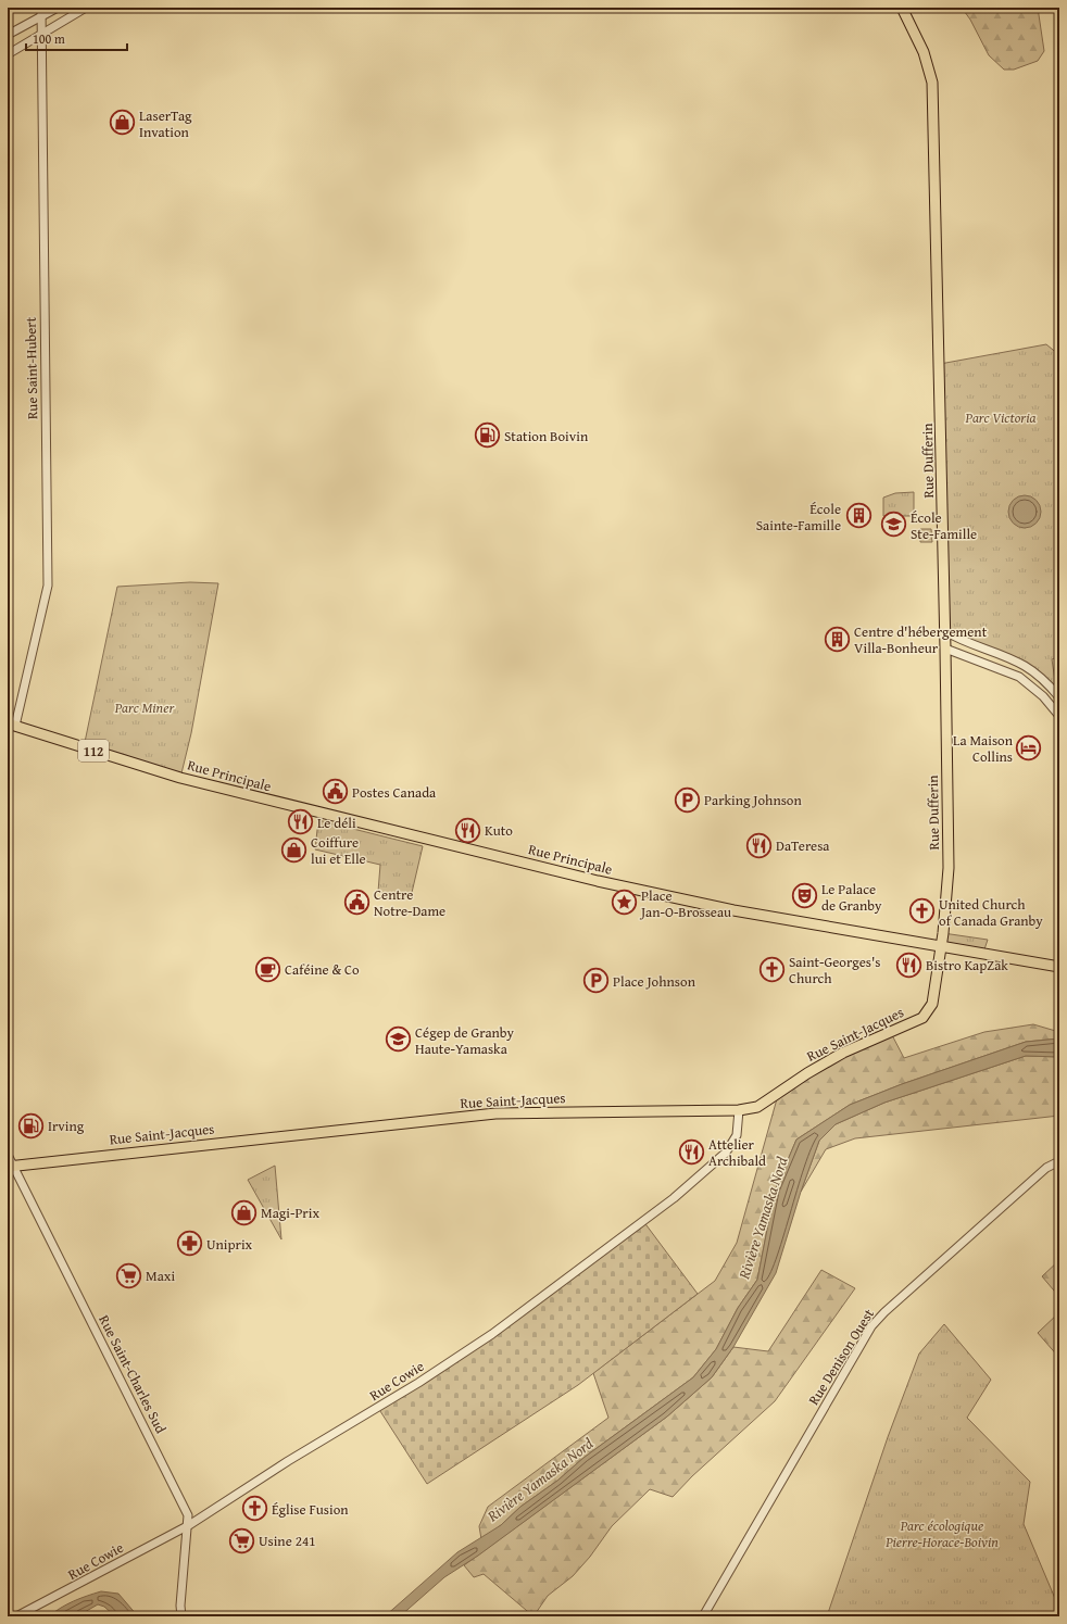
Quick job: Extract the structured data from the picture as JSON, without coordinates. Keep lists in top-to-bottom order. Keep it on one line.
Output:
{"streets":{"main road":["Rue Dufferin","112","Rue Principale","Rue Saint-Jacques"],"street":["Rue Saint-Hubert","Rue Denison Ouest","Rue Saint-Charles Sud","Rue Cowie"]},"crossings":[["Rue Saint-Hubert","Rue Principale"],["Rue Dufferin","Rue Principale"],["Rue Dufferin","Rue Saint-Jacques"],["Rue Principale","Rue Saint-Jacques"],["Rue Saint-Jacques","Rue Saint-Charles Sud"],["Rue Saint-Jacques","Rue Cowie"],["Rue Saint-Charles Sud","Rue Cowie"]],"water":["Rivière Yamaska Nord"],"parks":["Parc Victoria","Parc Miner","Parc écologique Pierre-Horace-Boivin"],"places":{"shop":["LaserTag Invation","Coiffure lui et Elle","Magi-Prix"],"fuel station":["Station Boivin","Irving"],"building":["École Sainte-Famille","Centre d'hébergement Villa-Bonheur"],"school or university":["École Ste-Famille","Cégep de Granby Haute-Yamaska"],"hotel":["La Maison Collins"],"public building":["Postes Canada","Centre Notre-Dame"],"parking":["Parking Johnson","Place Johnson"],"restaurant":["Le déli","Kuto","DaTeresa","Bistro KapZak","Attelier Archibald"],"theatre":["Le Palace de Granby"],"place":["Place Jan-O-Brosseau"],"church":["United Church of Canada Granby","Saint-Georges's Church","Église Fusion"],"cafe":["Caféine & Co"],"pharmacy":["Uniprix"],"supermarket":["Maxi","Usine 241"]},"scale_bar":"100 m"}
